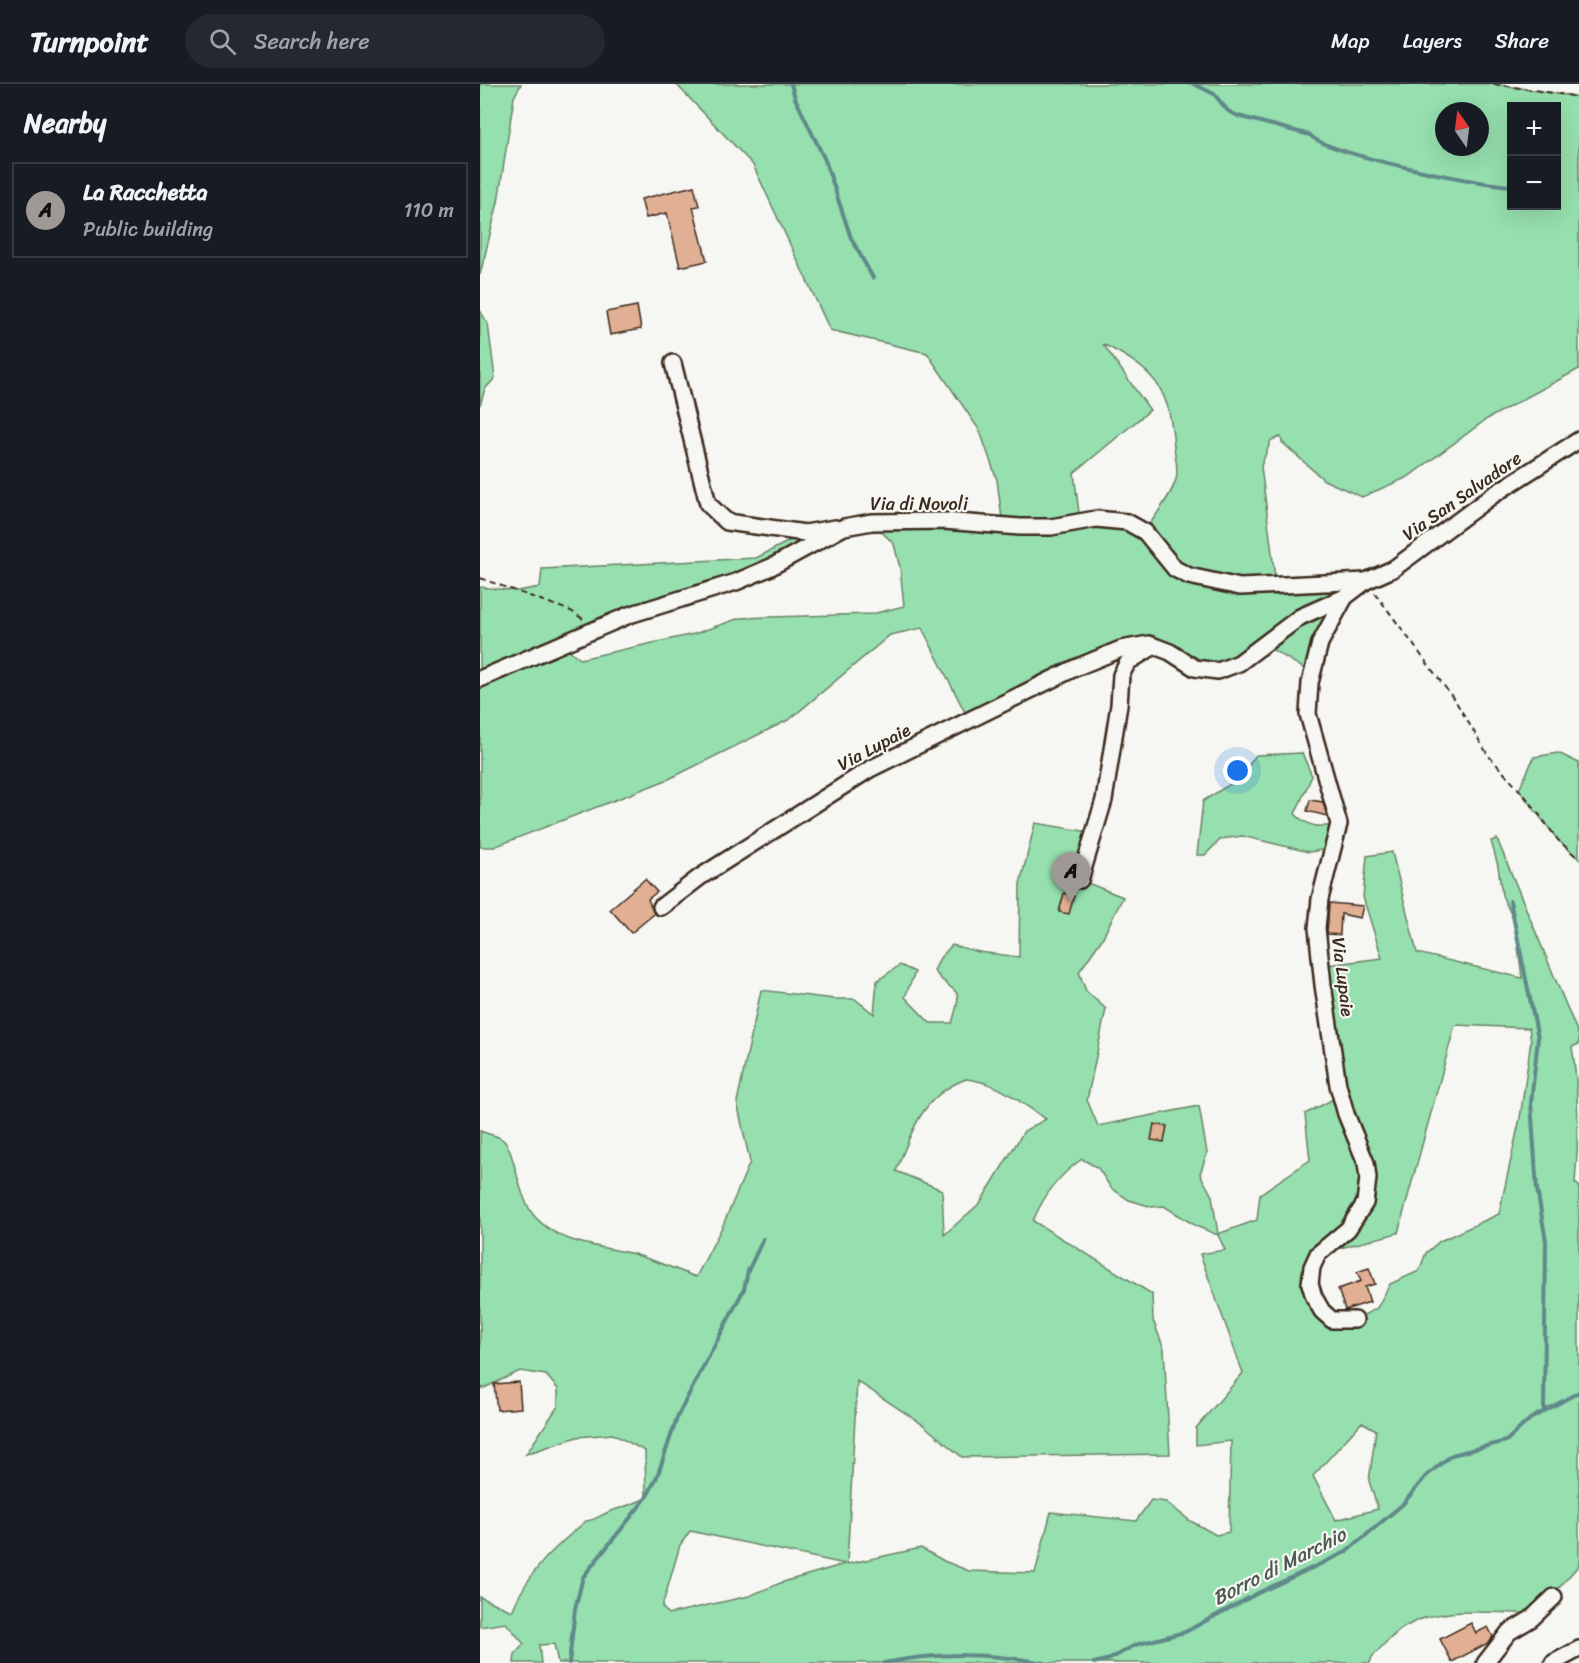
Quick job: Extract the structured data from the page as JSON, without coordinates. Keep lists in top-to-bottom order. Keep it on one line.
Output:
{"streets":{"street":["Via San Salvadore","Via di Novoli","Via Lupaie"]},"crossings":[["Via San Salvadore","Via di Novoli"],["Via San Salvadore","Via Lupaie"],["Via di Novoli","Via Lupaie"]],"water":["Borro di Marchio"],"north":"top","page":{"header":"Turnpoint","search":"Search here","nav":["Map","Layers","Share"],"heading":"Nearby","map_buttons":["+","−"],"list":[{"mark":"A","name":"La Racchetta","note":"Public building","value":"110 m"}],"pins":"A"}}
